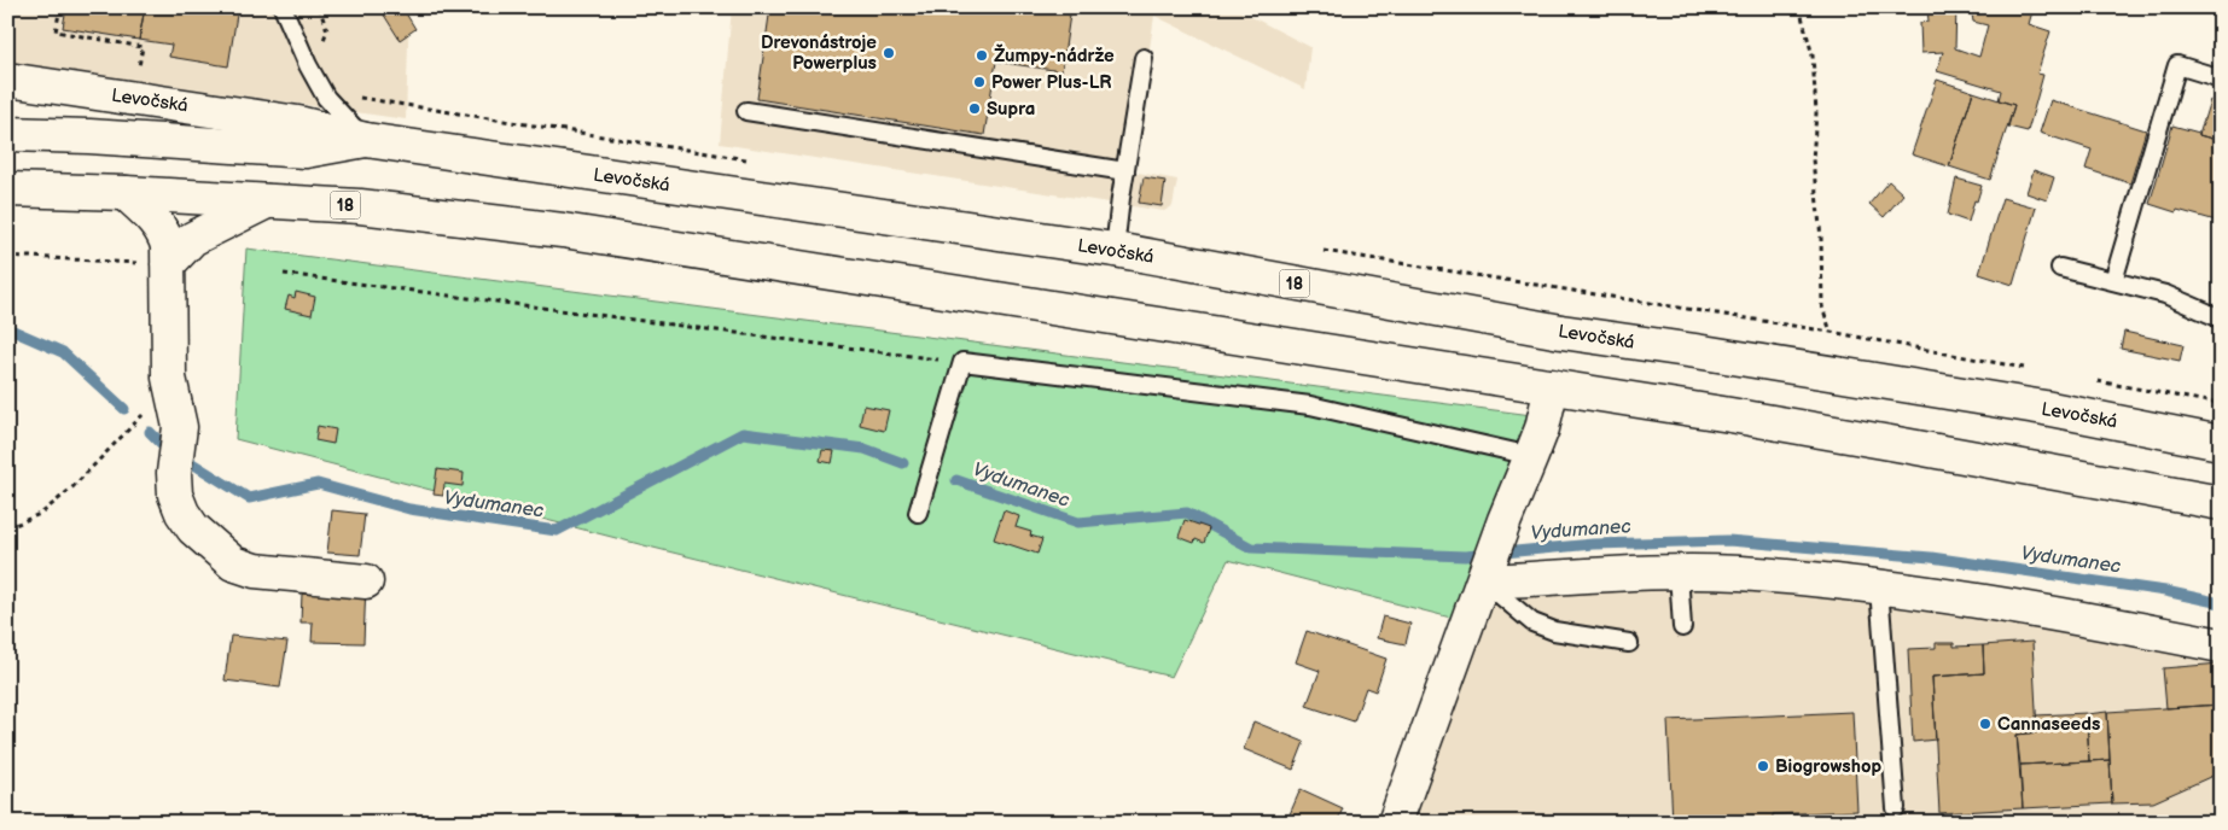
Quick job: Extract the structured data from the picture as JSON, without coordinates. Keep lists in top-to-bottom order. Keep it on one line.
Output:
{"streets":{"main road":["Levočská","18"]},"water":["Vydumanec"],"places":["Drevonástroje Powerplus","Žumpy-nádrže","Power Plus-LR","Supra","Cannaseeds","Biogrowshop"]}
